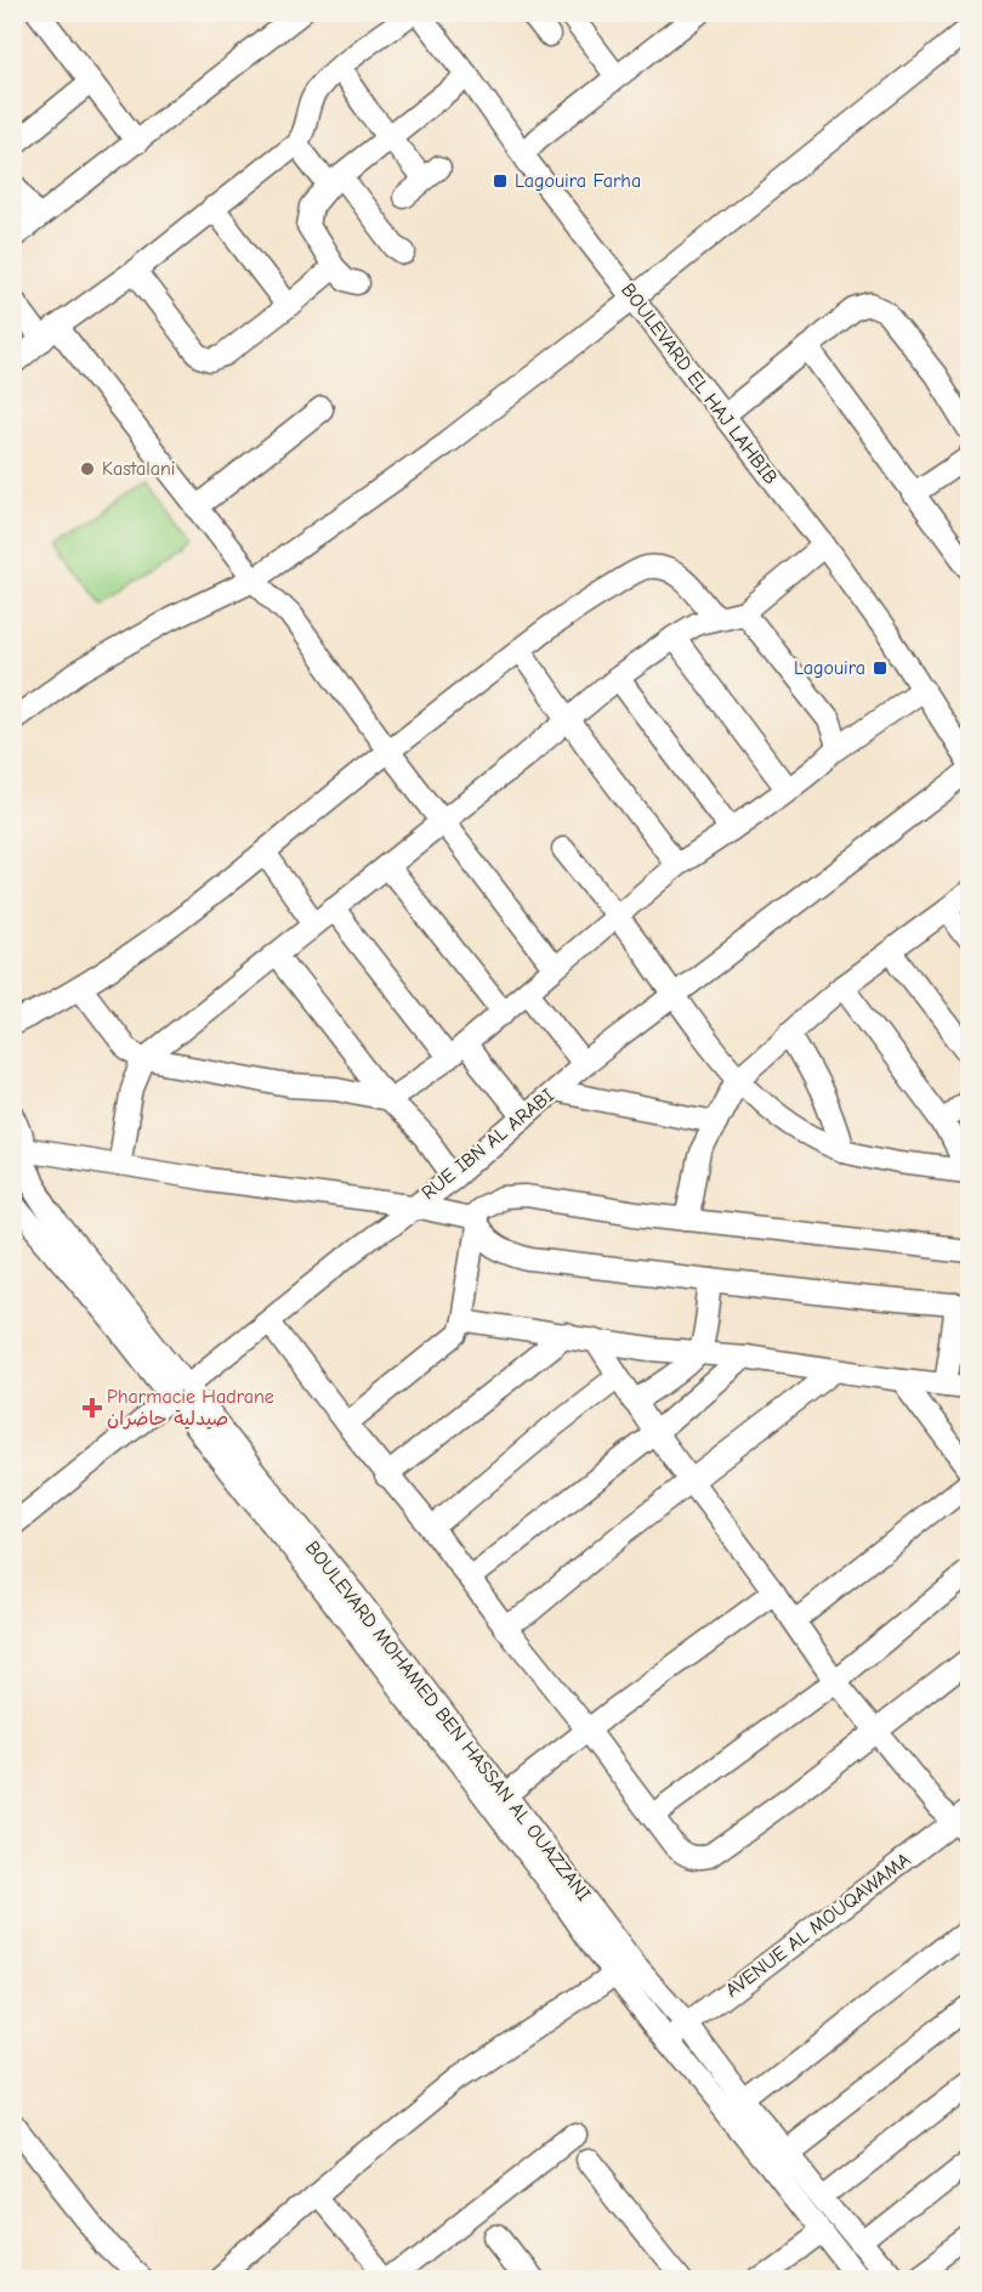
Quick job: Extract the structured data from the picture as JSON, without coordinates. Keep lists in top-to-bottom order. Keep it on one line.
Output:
{"streets":{"street":["BOULEVARD EL HAJ LAHBIB","RUE IBN AL ARABI","BOULEVARD MOHAMED BEN HASSAN AL OUAZZANI","AVENUE AL MOUQAWAMA"]},"crossings":[["RUE IBN AL ARABI","BOULEVARD MOHAMED BEN HASSAN AL OUAZZANI"],["BOULEVARD MOHAMED BEN HASSAN AL OUAZZANI","AVENUE AL MOUQAWAMA"]],"places":{"transit":["Lagouira Farha","Lagouira"],"other":["Kastalani"],"health":["Pharmacie Hadrane صيدلية حاضران"]}}
